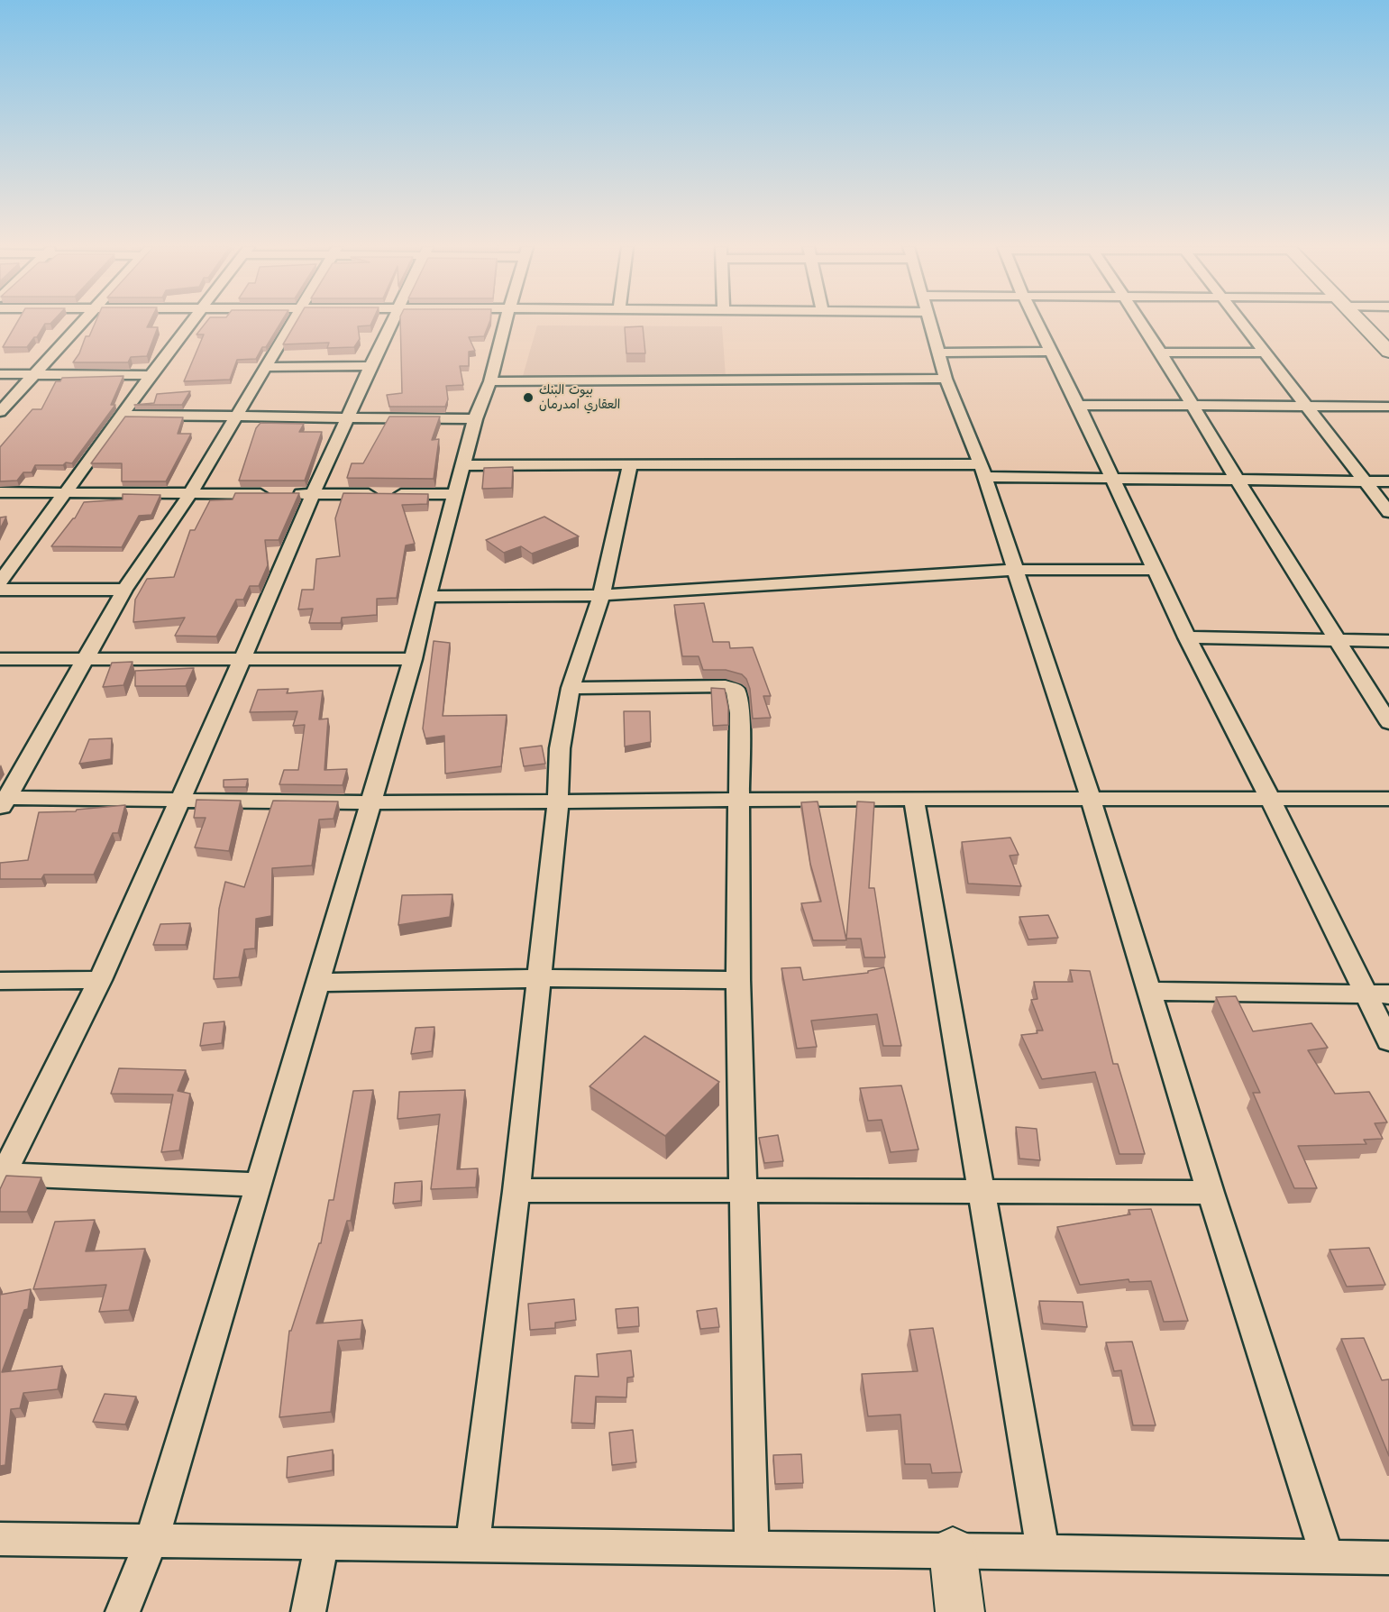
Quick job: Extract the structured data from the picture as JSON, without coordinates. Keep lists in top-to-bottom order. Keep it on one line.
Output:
{"places":["بيوت البنك العقاري امدرمان"]}
